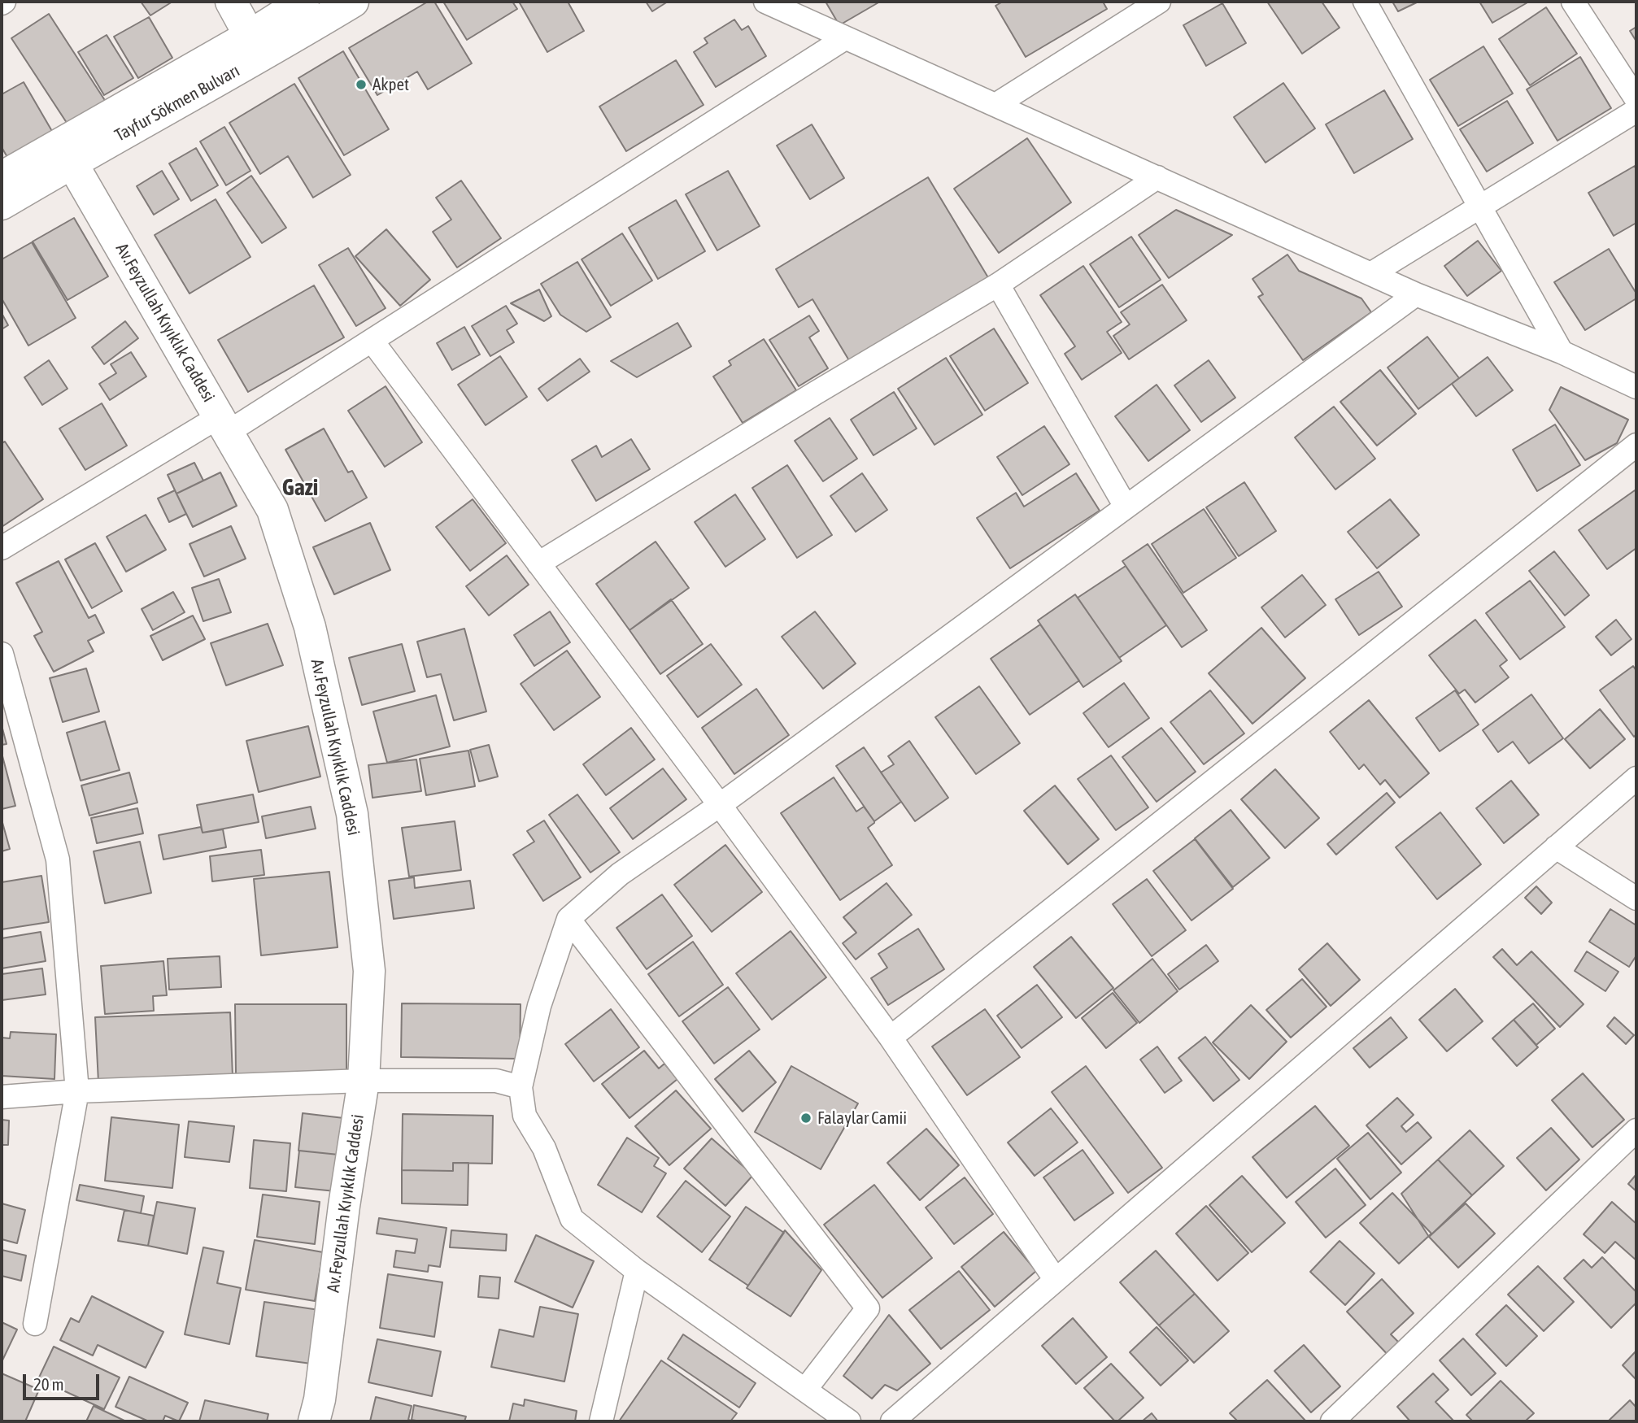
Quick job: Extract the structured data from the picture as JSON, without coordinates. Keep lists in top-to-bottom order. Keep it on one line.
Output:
{"streets":{"street":["Tayfur Sökmen Bulvarı","Av.Feyzullah Kıyıklık Caddesi"]},"crossings":[["Tayfur Sökmen Bulvarı","Av.Feyzullah Kıyıklık Caddesi"]],"districts":["Gazi"],"places":["Akpet","Falaylar Camii"],"scale_bar":"20 m"}
